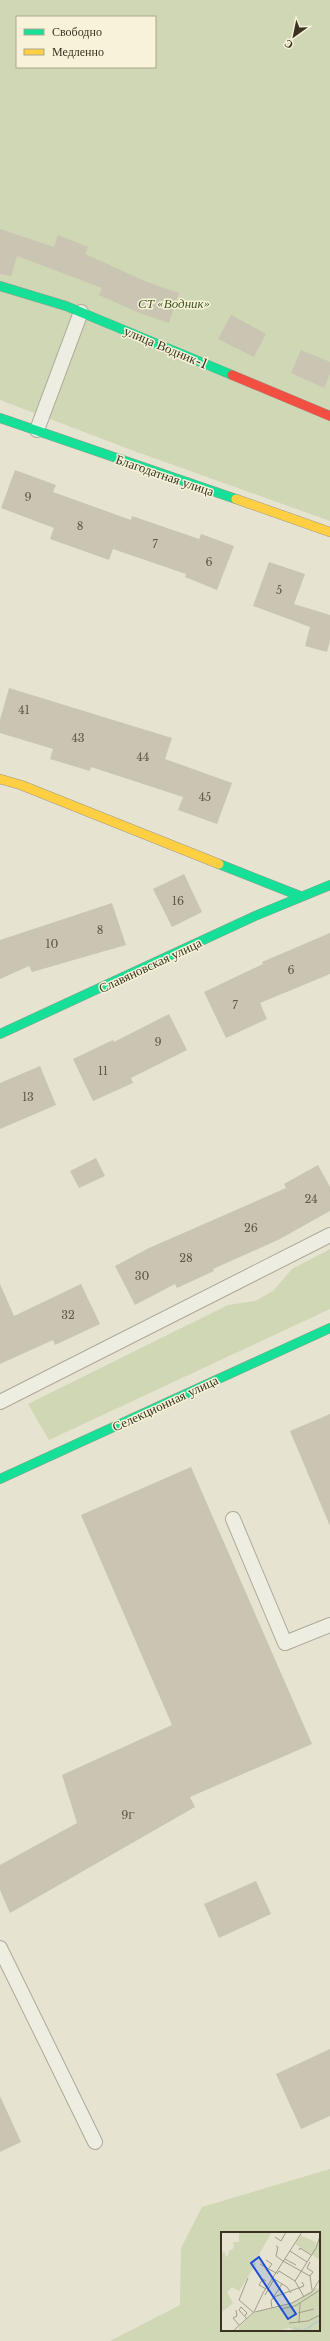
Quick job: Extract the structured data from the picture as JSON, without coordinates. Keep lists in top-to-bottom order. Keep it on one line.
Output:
{"streets":{"street":["улица Водник-1","Благодатная улица","Славяновская улица","Селекционная улица"]},"parks":["СТ «Водник»"],"house_numbers":["9","8","7","6","5","41","43","44","45","16","8","10","6","7","9","11","13","24","26","28","30","32","9Г"],"legend":["Свободно","Медленно"],"north":"bottom left"}
